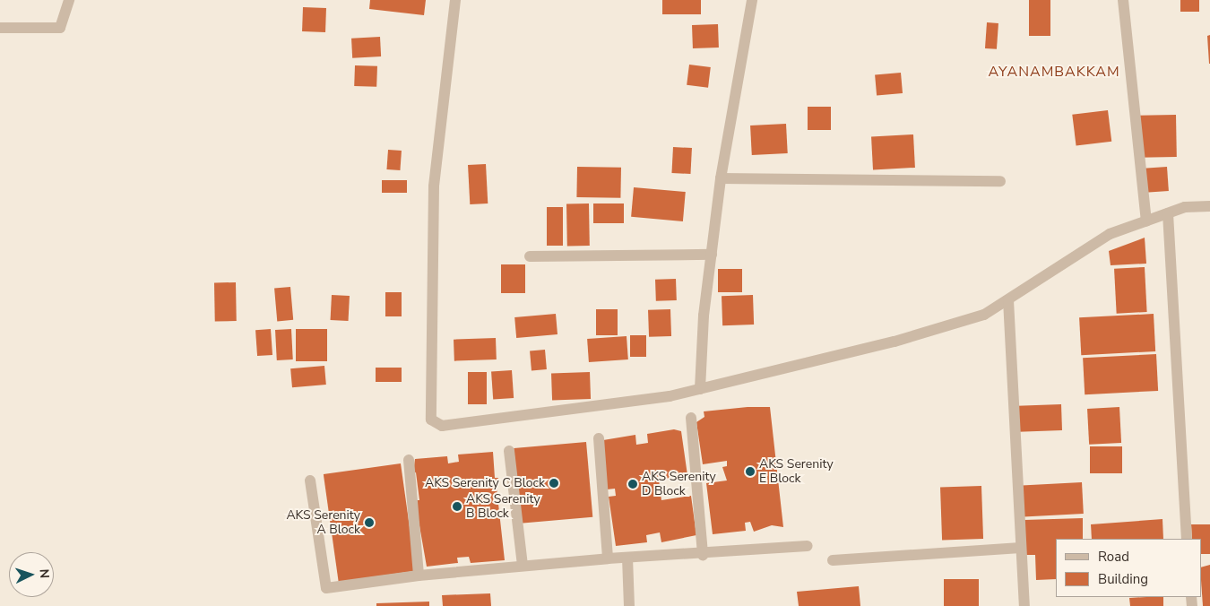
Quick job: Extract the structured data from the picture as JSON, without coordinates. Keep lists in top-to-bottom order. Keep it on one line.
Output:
{"districts":["AYANAMBAKKAM"],"places":["AKS Serenity E Block","AKS Serenity C Block","AKS Serenity D Block","AKS Serenity B Block","AKS Serenity A Block"],"legend":["Road","Building"],"north":"right"}
